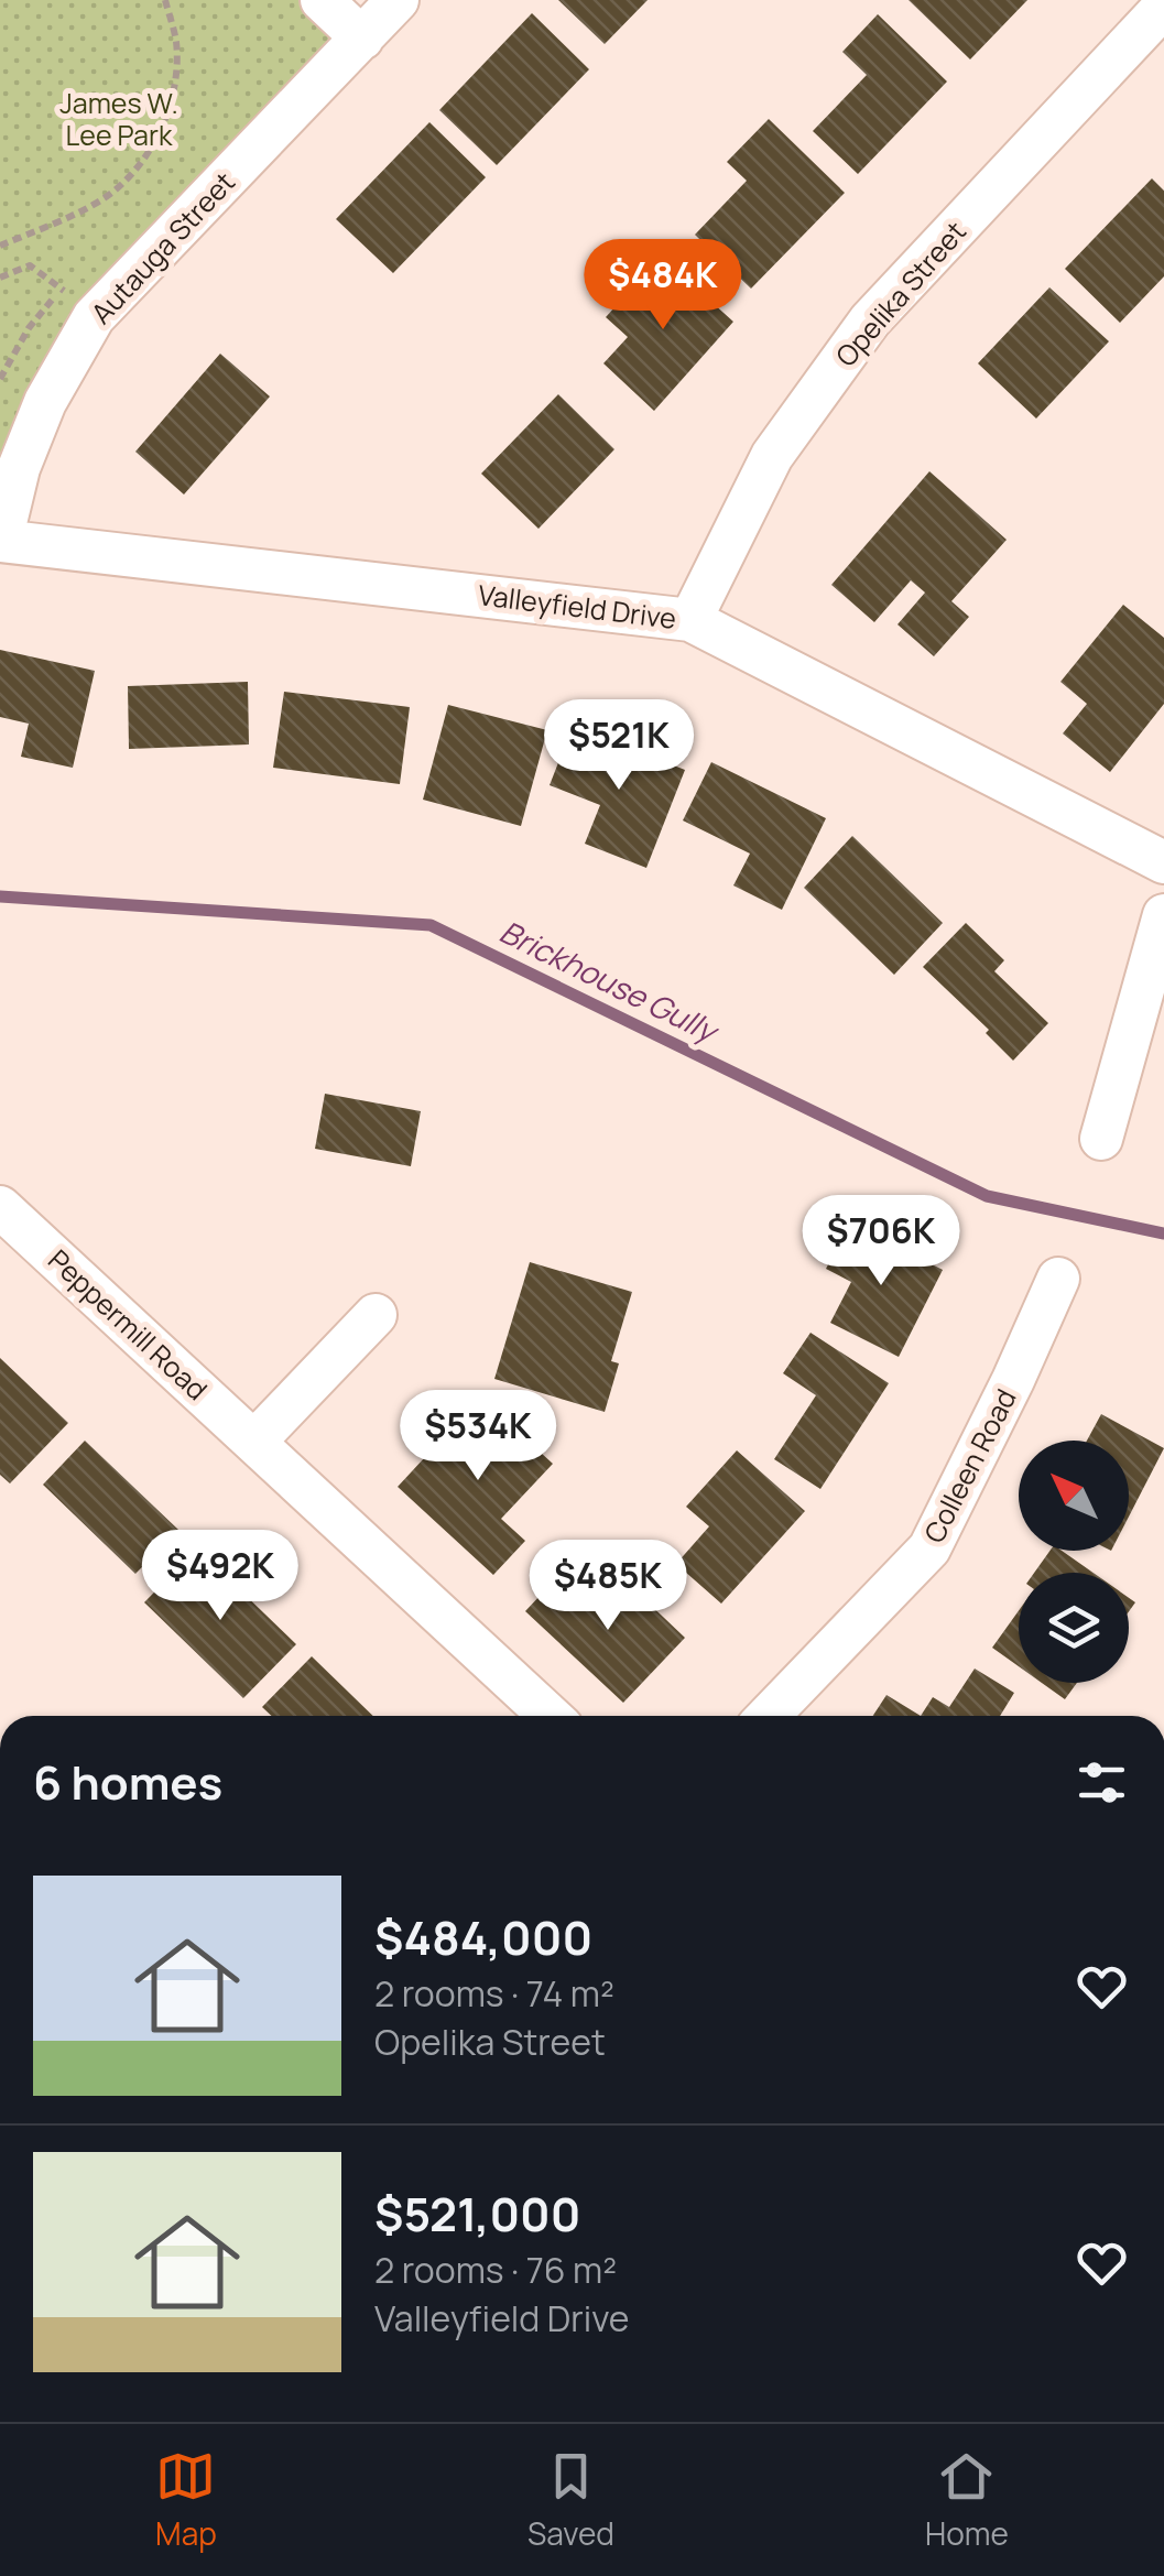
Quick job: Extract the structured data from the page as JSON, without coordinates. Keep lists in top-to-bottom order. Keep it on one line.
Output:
{"streets":{"street":["Autauga Street","Opelika Street","Valleyfield Drive","Peppermill Road","Colleen Road"]},"crossings":[["Autauga Street","Valleyfield Drive"],["Opelika Street","Valleyfield Drive"]],"water":["Brickhouse Gully"],"parks":["James W. Lee Park"],"north":"top left","page":{"price":["$484K","$521K","$706K","$534K","$492K","$485K"],"heading":"6 homes","list":[{"name":"$484,000","note":"2 rooms · 74 m² · Opelika Street"},{"name":"$521,000","note":"2 rooms · 76 m² · Valleyfield Drive"}],"tabs":["Map","Saved","Home"]}}
